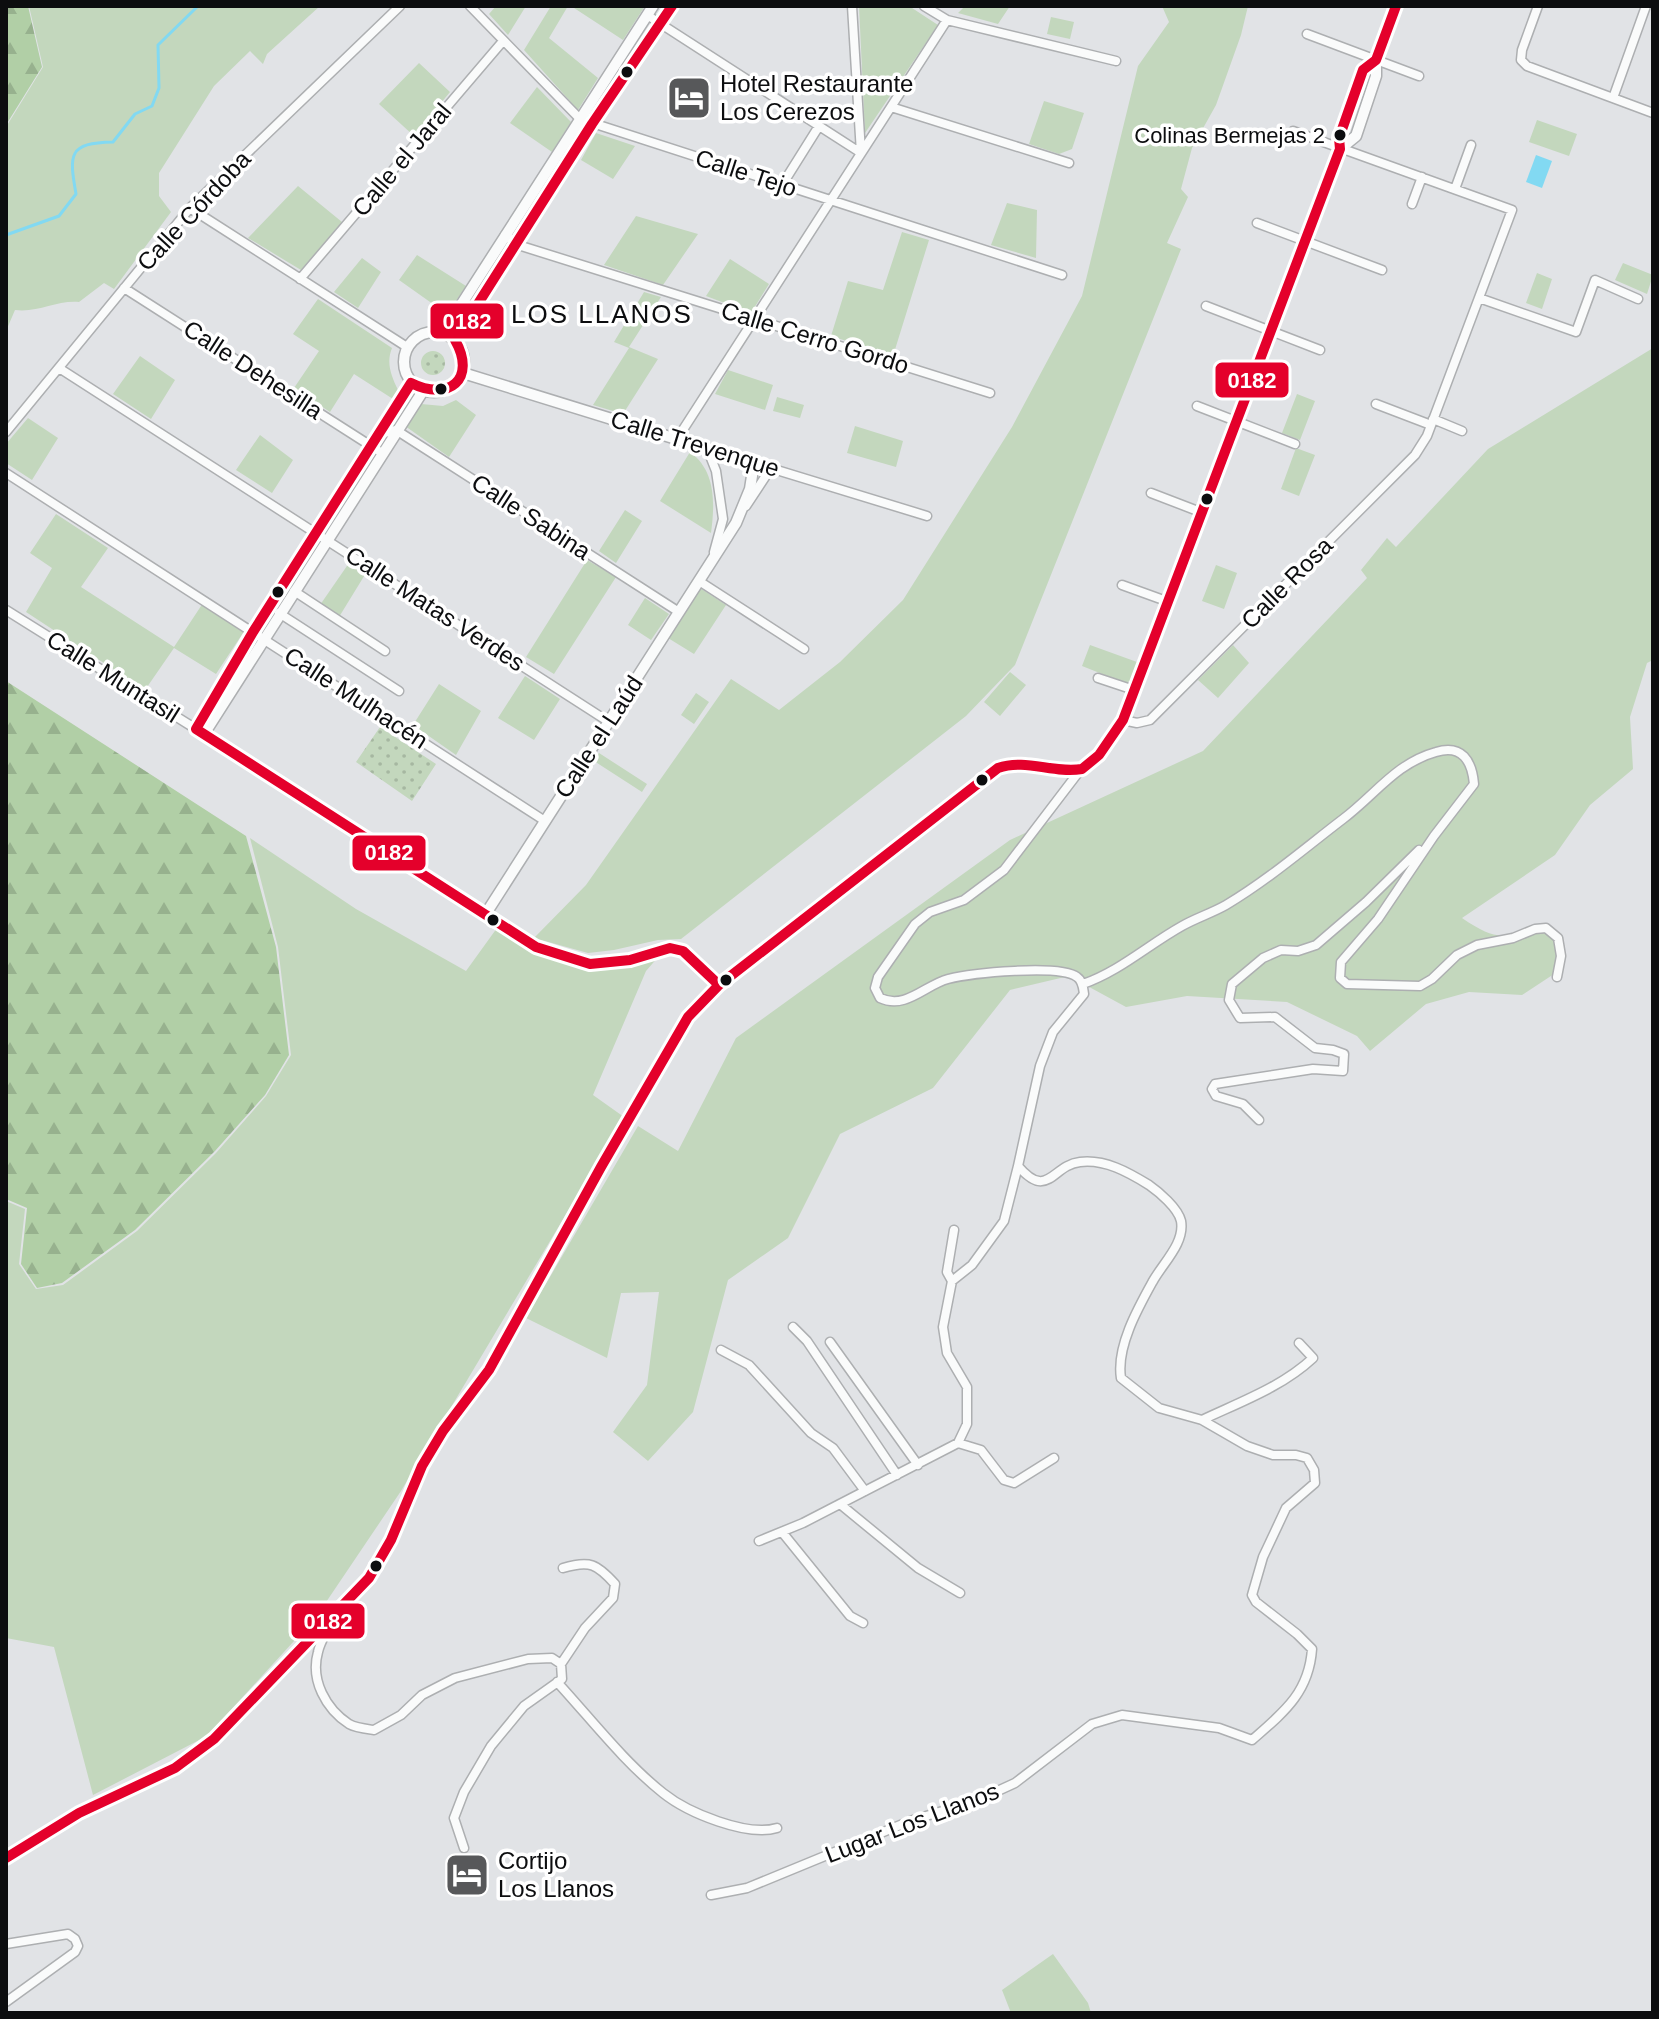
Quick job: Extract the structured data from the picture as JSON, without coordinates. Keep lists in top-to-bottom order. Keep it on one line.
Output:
{"streets":{"street":["Calle el Jaral","Calle Tejo","Calle Córdoba","Calle Cerro Gordo","Calle Dehesilla","Calle Trevenque","Calle Sabina","Calle Rosa","Calle Matas Verdes","Calle Muntasil","Calle Mulhacén","Calle el Laúd","Lugar Los Llanos"]},"crossings":[["Calle el Jaral","Calle Tejo"],["Calle Córdoba","Calle Dehesilla"],["Calle Córdoba","Calle Matas Verdes"],["Calle Trevenque","Calle el Laúd"],["Calle Sabina","Calle el Laúd"],["Calle Matas Verdes","Calle el Laúd"],["Calle Muntasil","Calle el Laúd"],["Calle Mulhacén","Calle el Laúd"]],"districts":["LOS LLANOS"],"places":{"hotel":["Hotel Restaurante Los Cerezos","Cortijo Los Llanos"],"other":["Colinas Bermejas 2"]},"lines":["transit line 0182"]}
